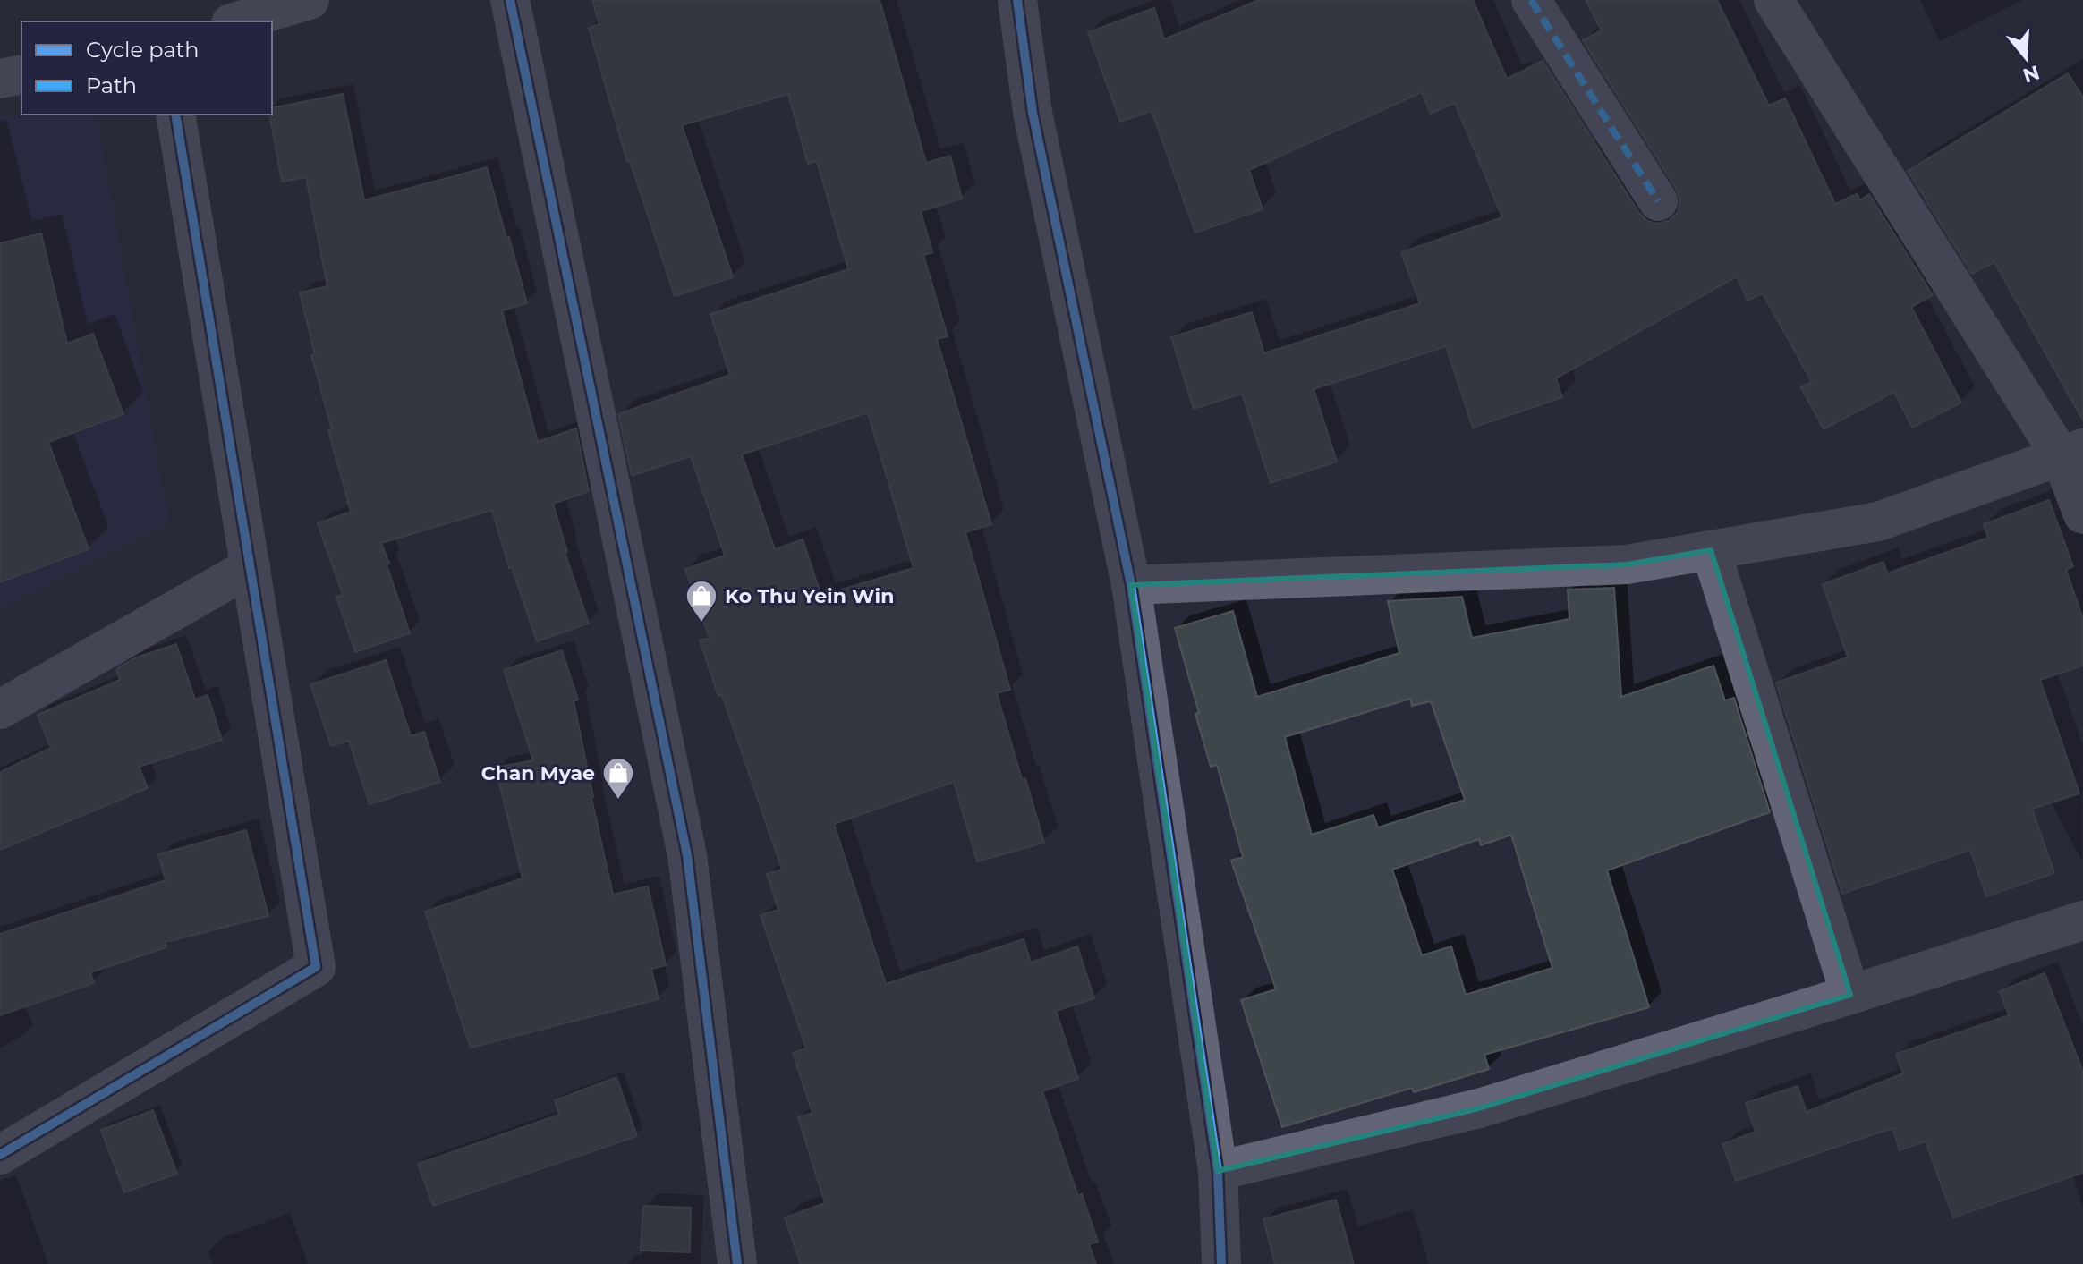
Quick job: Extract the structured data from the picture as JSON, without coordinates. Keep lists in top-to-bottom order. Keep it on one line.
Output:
{"places":{"shop":["Ko Thu Yein Win","Chan Myae"]},"legend":["Cycle path","Path"],"north":"bottom"}
